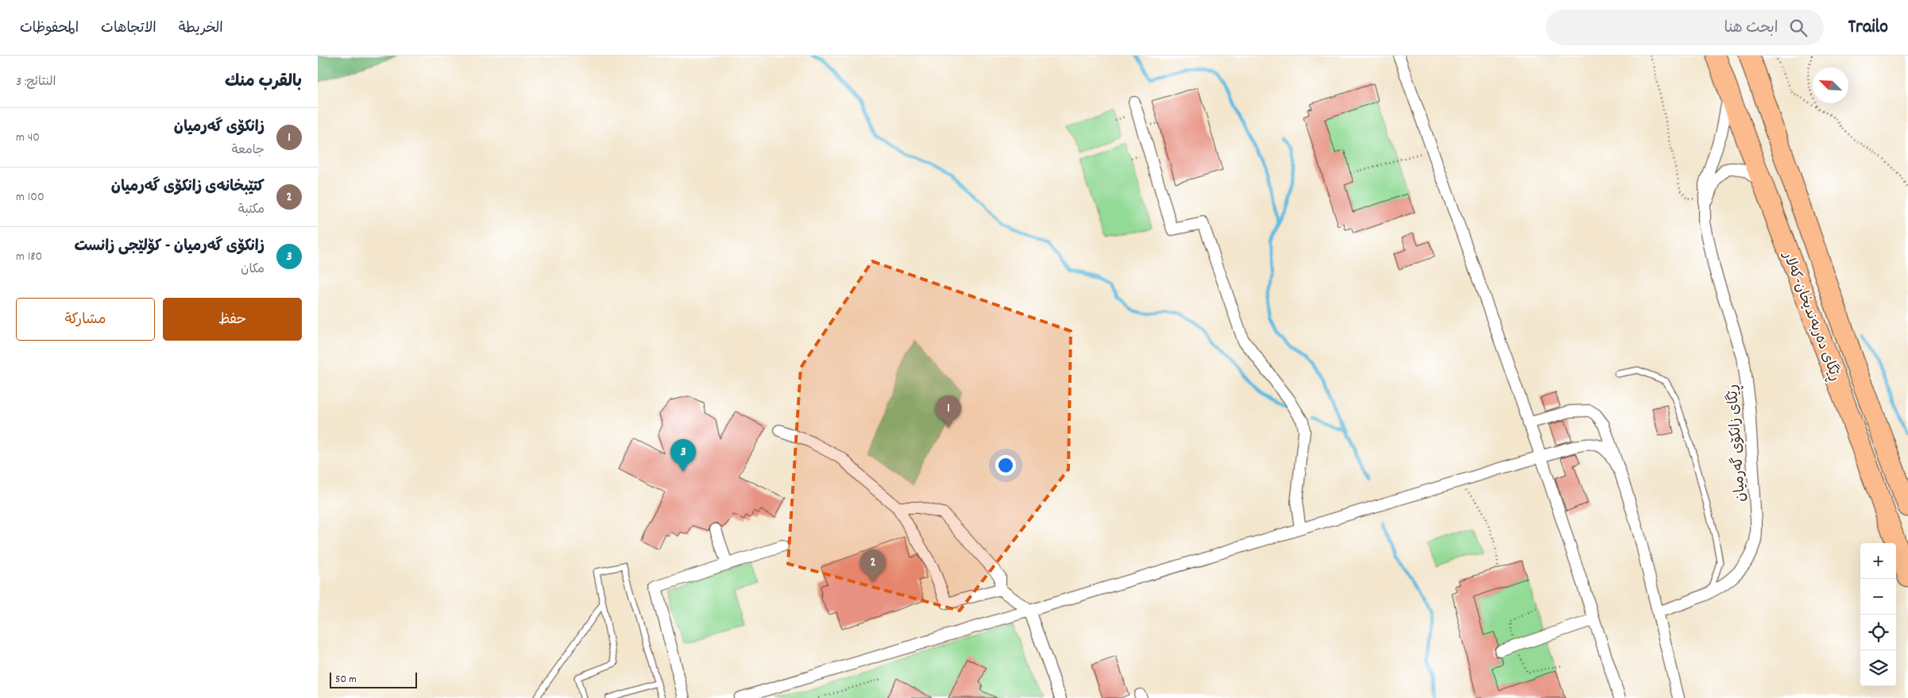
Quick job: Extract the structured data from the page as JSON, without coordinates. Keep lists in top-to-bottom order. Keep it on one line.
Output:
{"streets":{"highway":["ڕێگای دەربەندیخان-کەلار"],"street":["ڕێگای زانکۆی گەرمیان"]},"scale_bar":"50 m","north":"top left","page":{"header":"Trailo","search":"ابحث هنا","nav":["الخريطة","الاتجاهات","المحفوظات"],"heading":["بالقرب منك","النتائج: 3"],"list":[{"mark":"1","name":"زانکۆی گەرمیان","note":"جامعة","value":"40 m"},{"mark":"2","name":"کتێبخانەی زانکۆی گەرمیان","note":"مكتبة","value":"100 m"},{"mark":"3","name":"زانکۆی گەرمیان - کۆلێجی زانست","note":"مكان","value":"180 m"}],"buttons":["حفظ","مشاركة"],"pins":["1","3","2"],"map_buttons":["+","−"],"scale":"50 m"}}
